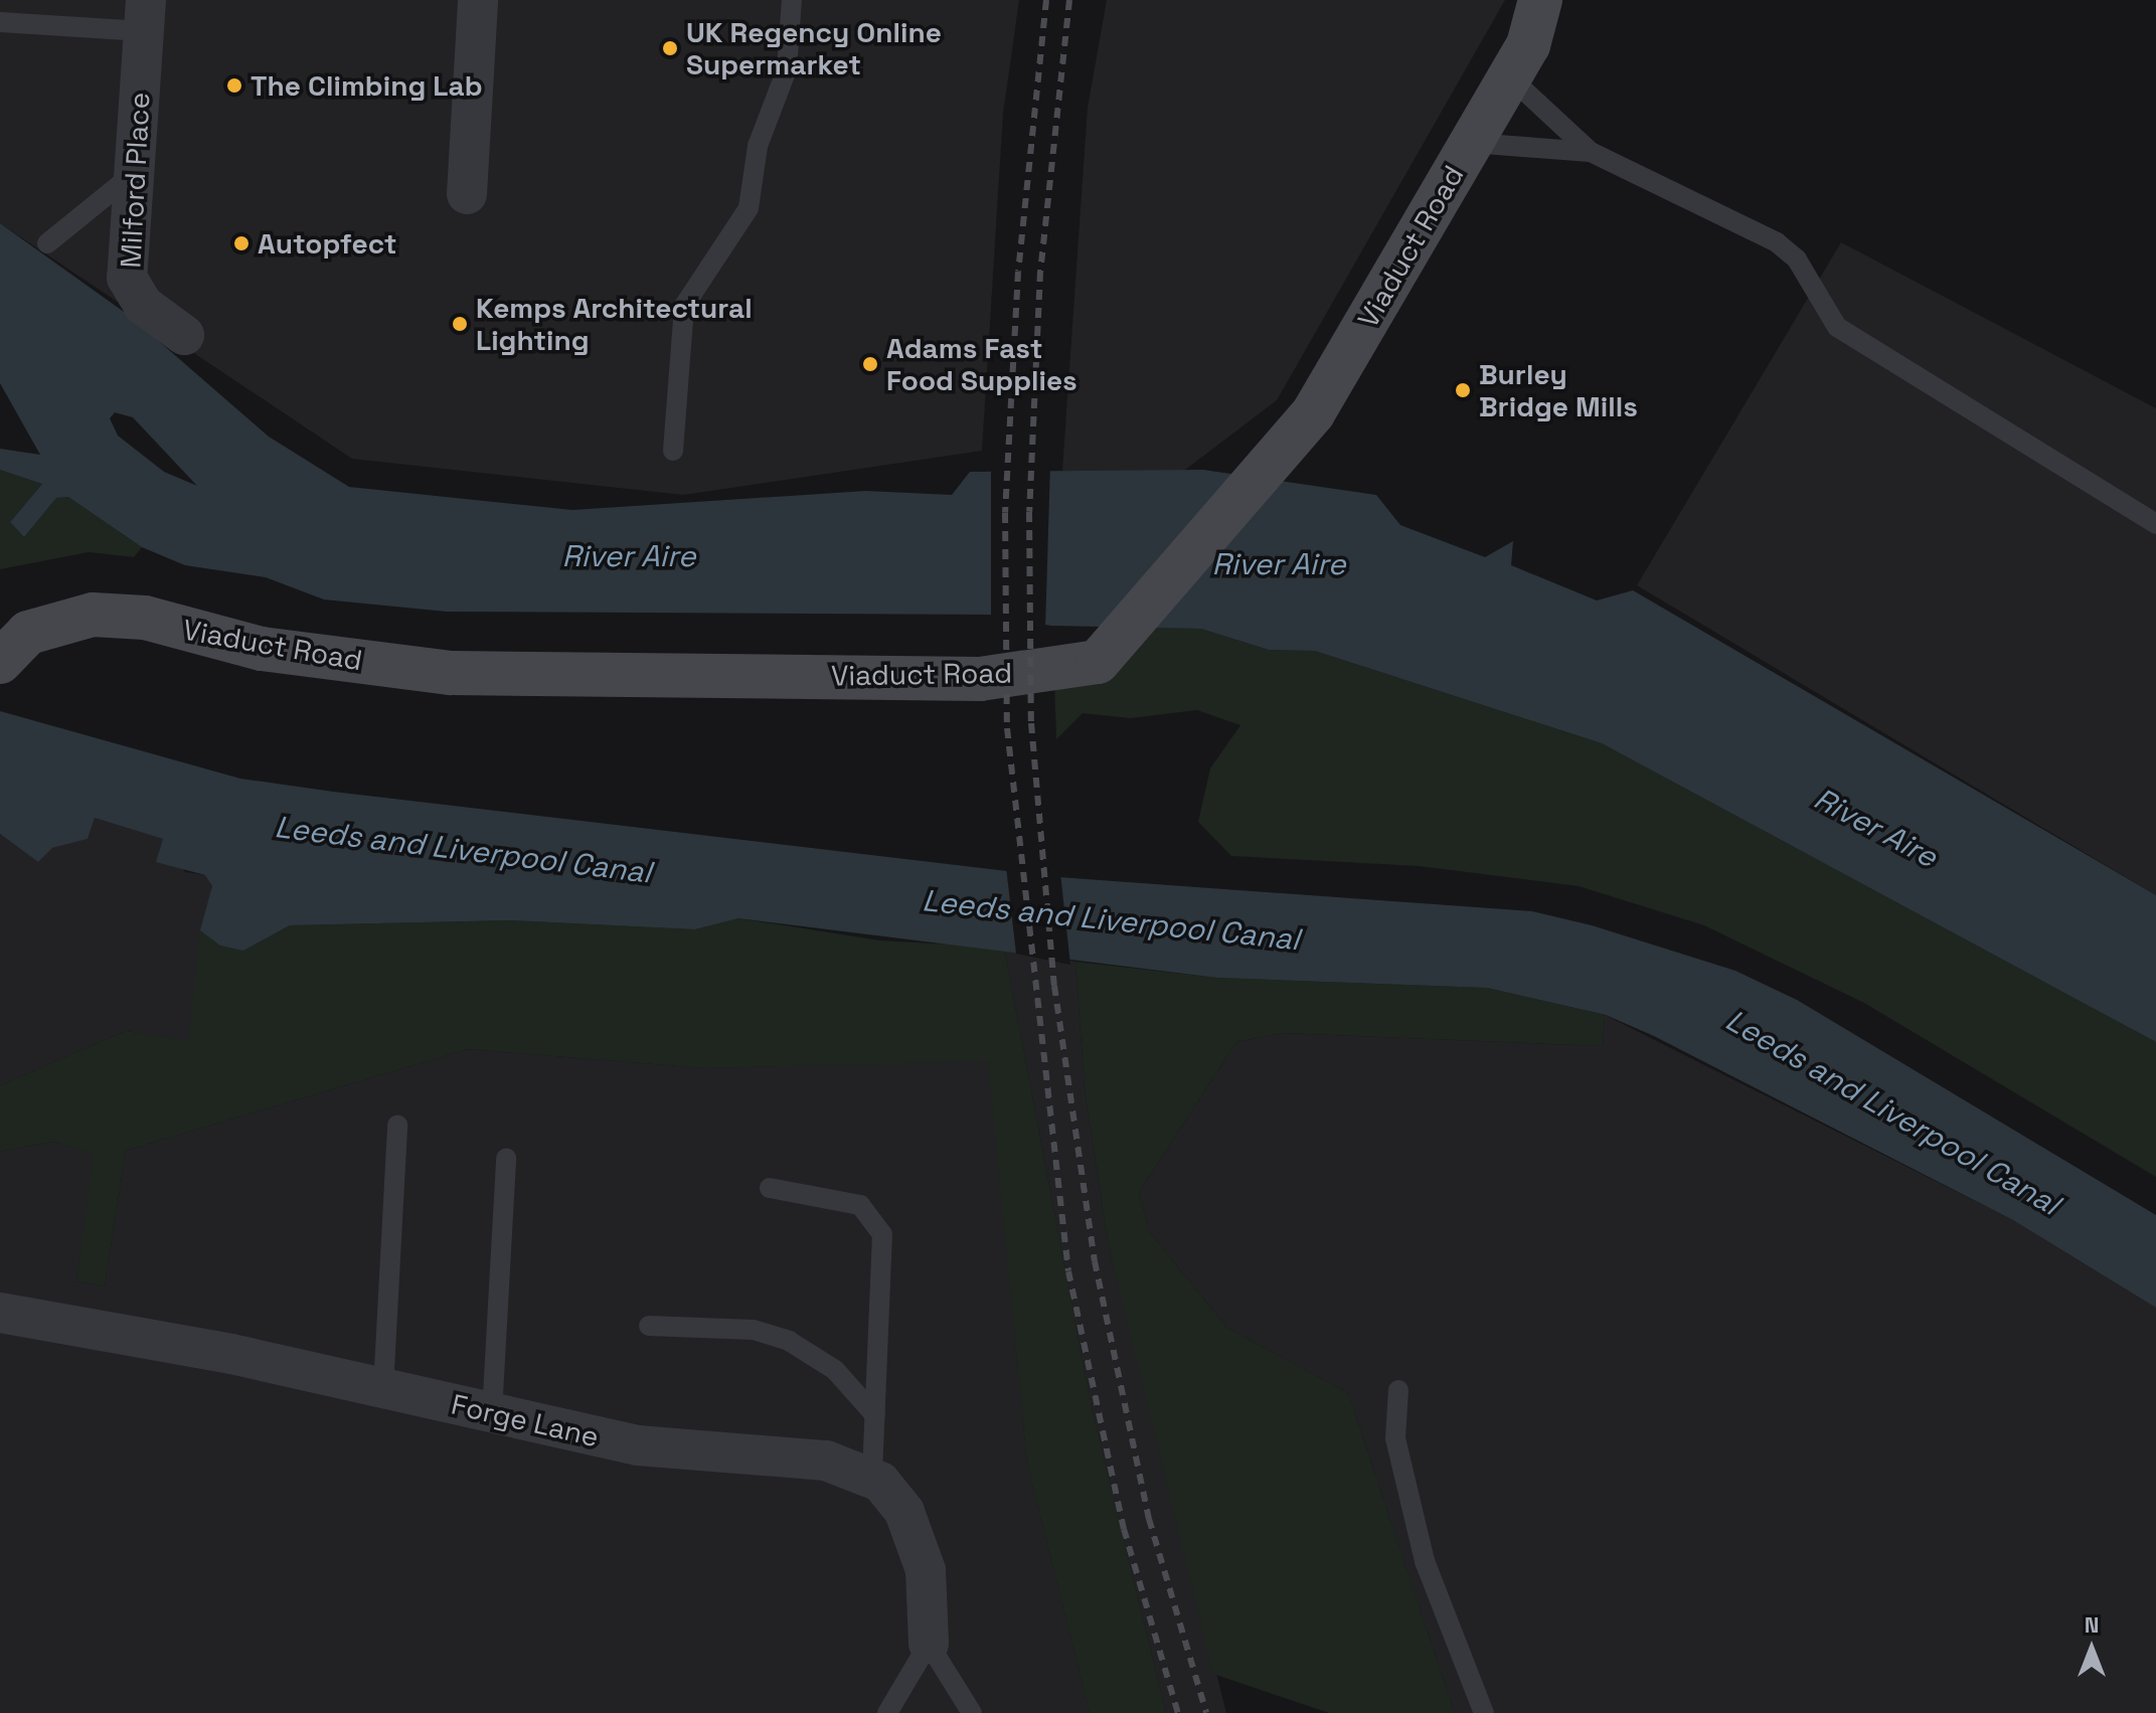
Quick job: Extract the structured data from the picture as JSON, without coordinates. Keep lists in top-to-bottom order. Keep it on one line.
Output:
{"streets":{"street":["Milford Place","Viaduct Road","Forge Lane"]},"water":["River Aire","Leeds and Liverpool Canal"],"places":["UK Regency Online Supermarket","The Climbing Lab","Autopfect","Kemps Architectural Lighting","Adams Fast Food Supplies","Burley Bridge Mills"],"north":"top"}
